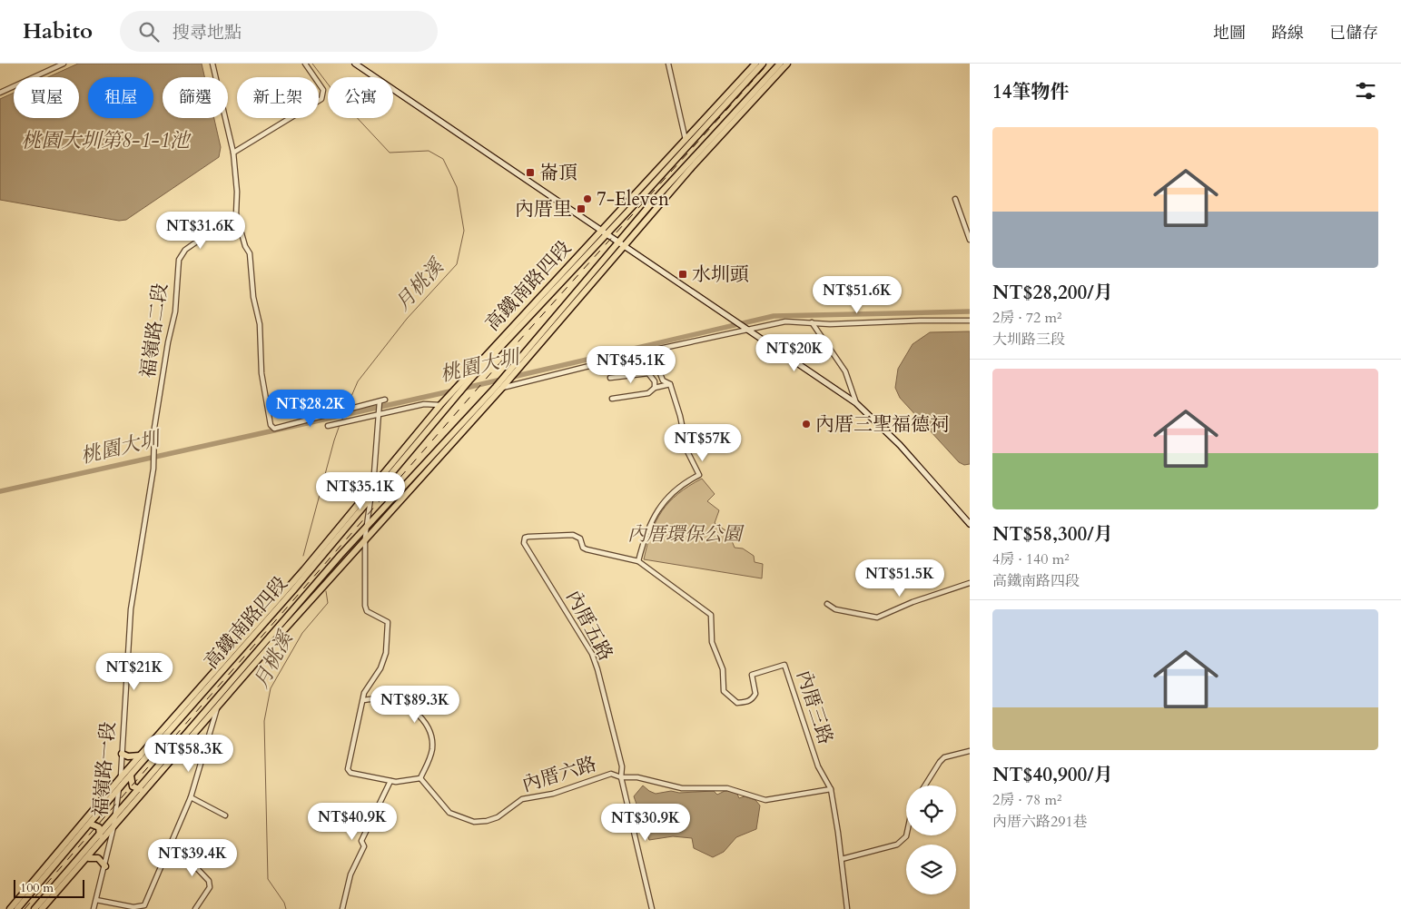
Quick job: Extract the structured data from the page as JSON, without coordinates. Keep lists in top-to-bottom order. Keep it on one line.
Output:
{"streets":{"main road":["高鐵南路四段"],"street":["福嶺路二段","內厝五路","內厝三路","福嶺路一段","內厝六路"]},"crossings":[["高鐵南路四段","福嶺路一段"],["福嶺路二段","福嶺路一段"],["內厝五路","內厝三路"],["內厝五路","內厝六路"],["內厝三路","內厝六路"]],"water":["桃園大圳第8-1-1池","月桃溪","桃園大圳"],"parks":["內厝環保公園"],"places":{"transit":["崙頂","內厝里","水圳頭"],"other":["7-Eleven","內厝三聖福德祠"]},"scale_bar":"100 m","page":{"header":"Habito","search":"搜尋地點","nav":["地圖","路線","已儲存"],"heading":"14筆物件","chip":["買屋","租屋","篩選","新上架","公寓"],"list":[{"name":"NT$28,200/月","note":"2房 · 72 m² · 大圳路三段"},{"name":"NT$58,300/月","note":"4房 · 140 m² · 高鐵南路四段"},{"name":"NT$40,900/月","note":"2房 · 78 m² · 內厝六路291巷"}],"price":["NT$31.6K","NT$51.6K","NT$20K","NT$45.1K","NT$28.2K","NT$57K","NT$35.1K","NT$51.5K","NT$21K","NT$89.3K","NT$58.3K","NT$40.9K","NT$30.9K","NT$39.4K"],"scale":"100 m"}}
